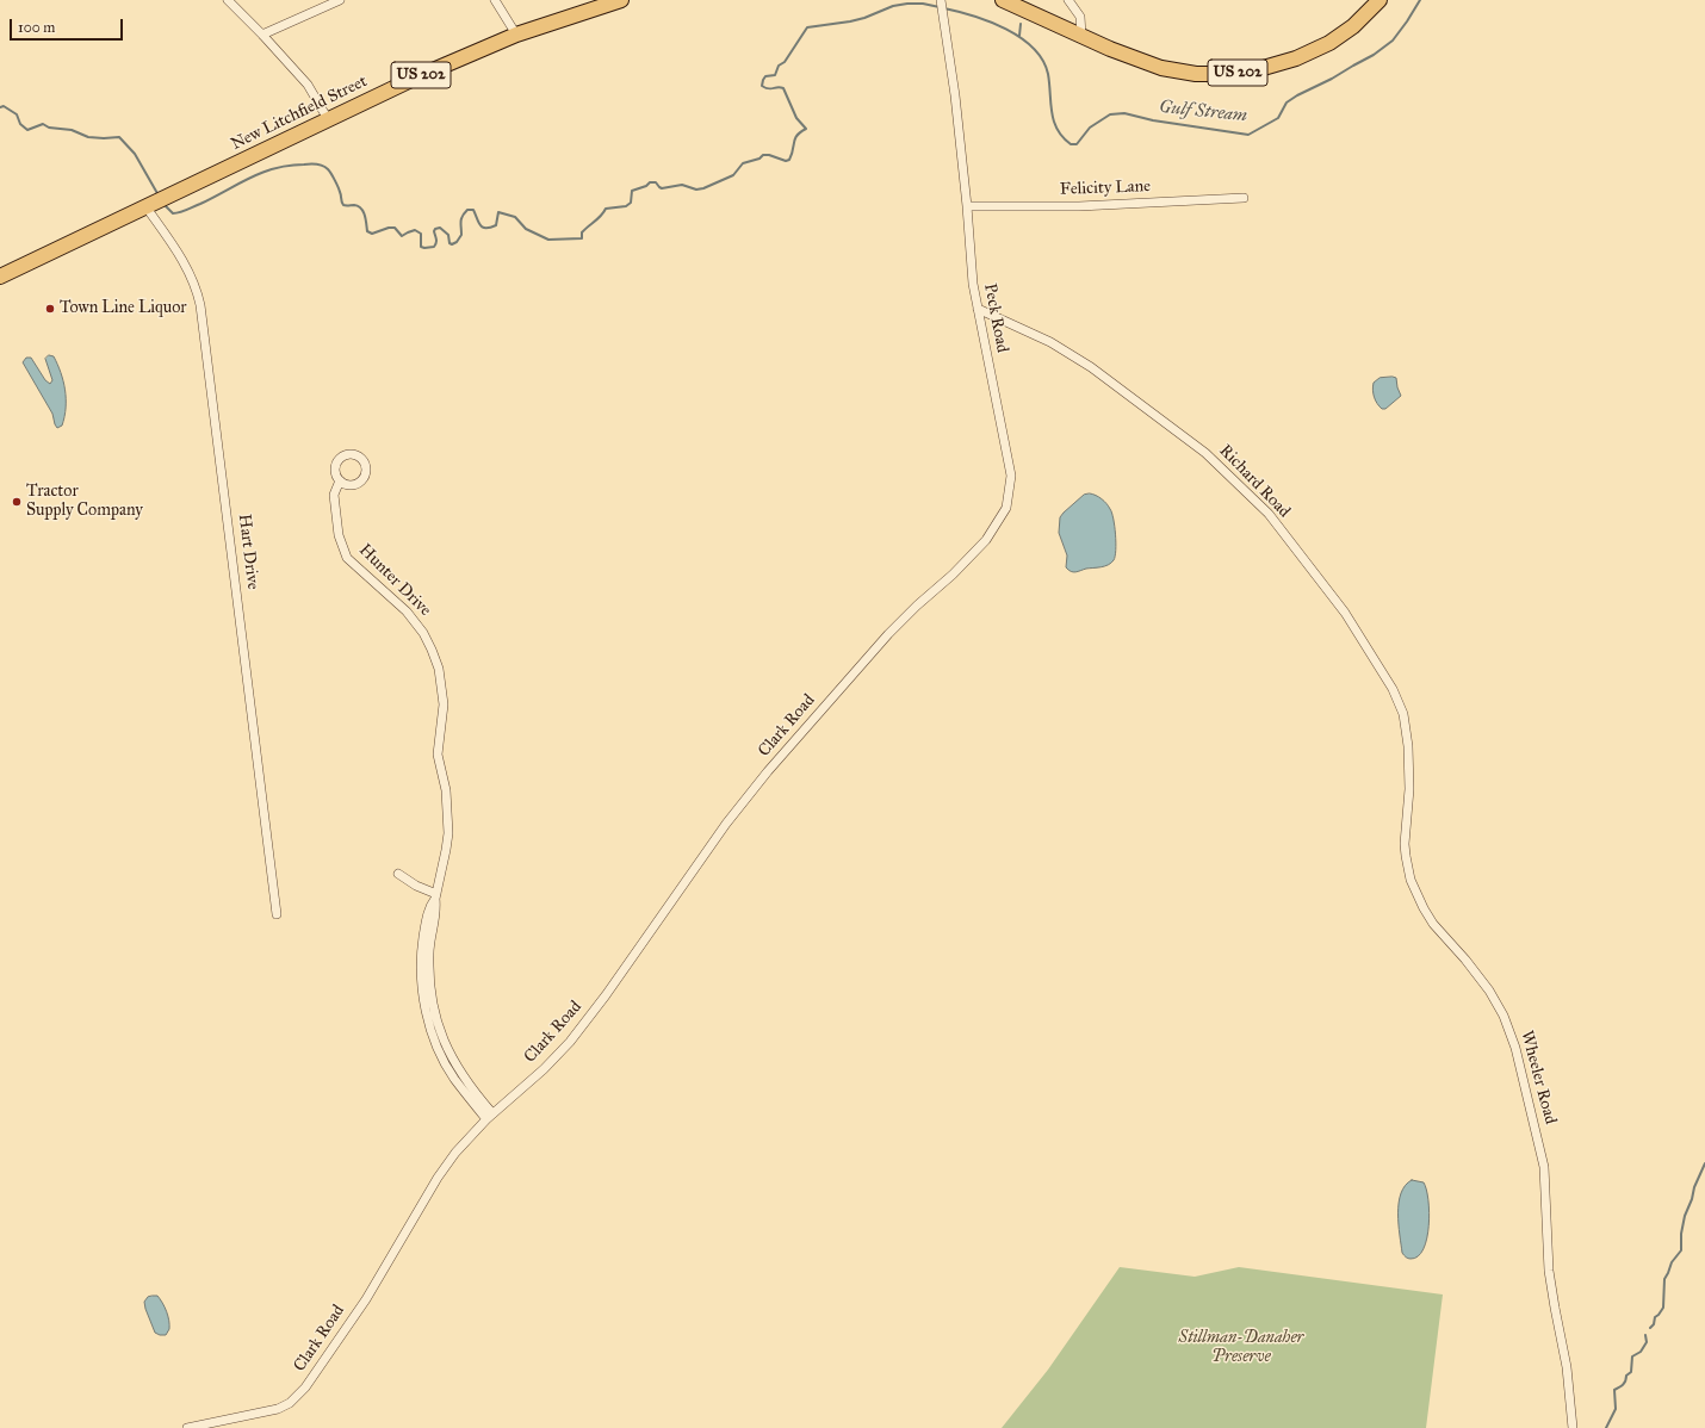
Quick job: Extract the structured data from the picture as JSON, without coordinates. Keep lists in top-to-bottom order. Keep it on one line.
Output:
{"streets":{"highway":["US 202","New Litchfield Street"],"street":["Felicity Lane","Peck Road","Richard Road","Hart Drive","Hunter Drive","Clark Road","Wheeler Road"]},"crossings":[["New Litchfield Street","Hart Drive"],["Felicity Lane","Peck Road"],["Peck Road","Richard Road"],["Peck Road","Clark Road"],["Richard Road","Wheeler Road"],["Hunter Drive","Clark Road"]],"water":["Gulf Stream"],"parks":["Stillman-Danaher Preserve"],"places":["Town Line Liquor","Tractor Supply Company"],"scale_bar":"100 m"}
